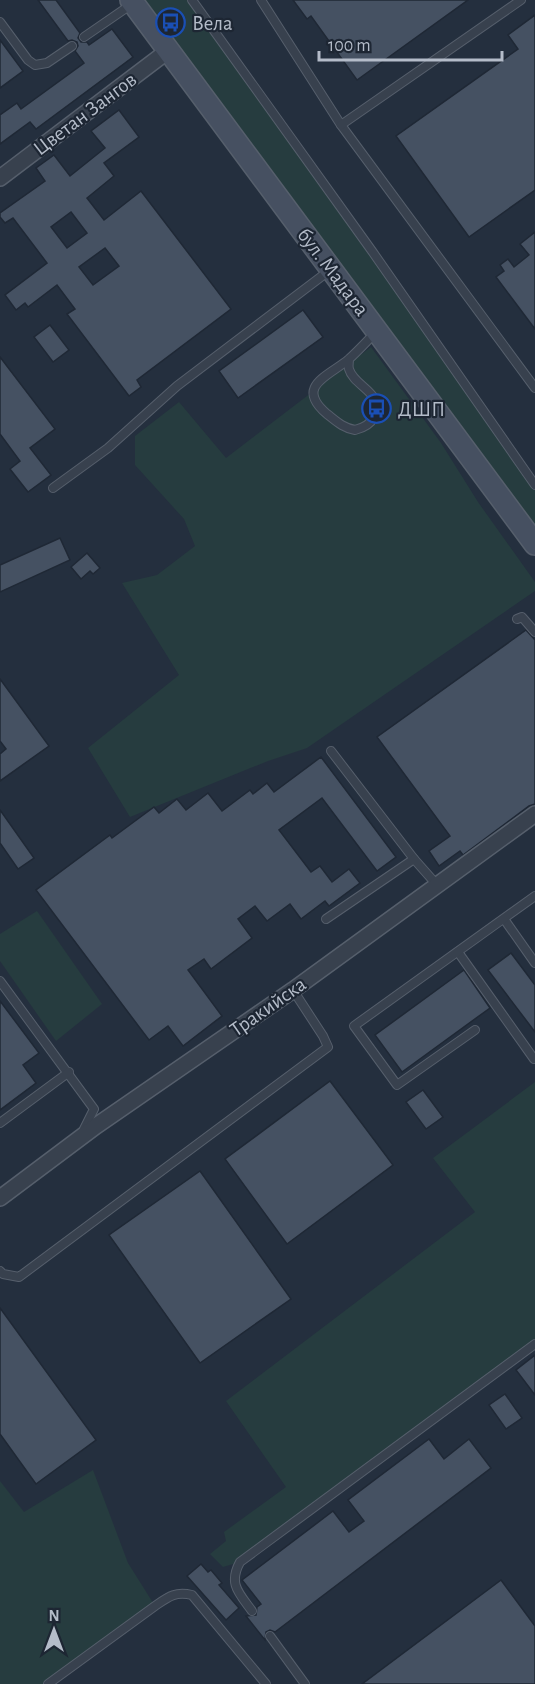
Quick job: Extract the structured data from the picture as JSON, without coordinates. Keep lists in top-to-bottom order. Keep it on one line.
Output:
{"streets":{"main road":["бул. Мадара"],"street":["Цветан Зангов","Тракийска"]},"crossings":[["Цветан Зангов","бул. Мадара"]],"places":{"bus stop":["Вела","ДШП"]},"scale_bar":"100 m","north":"top"}
